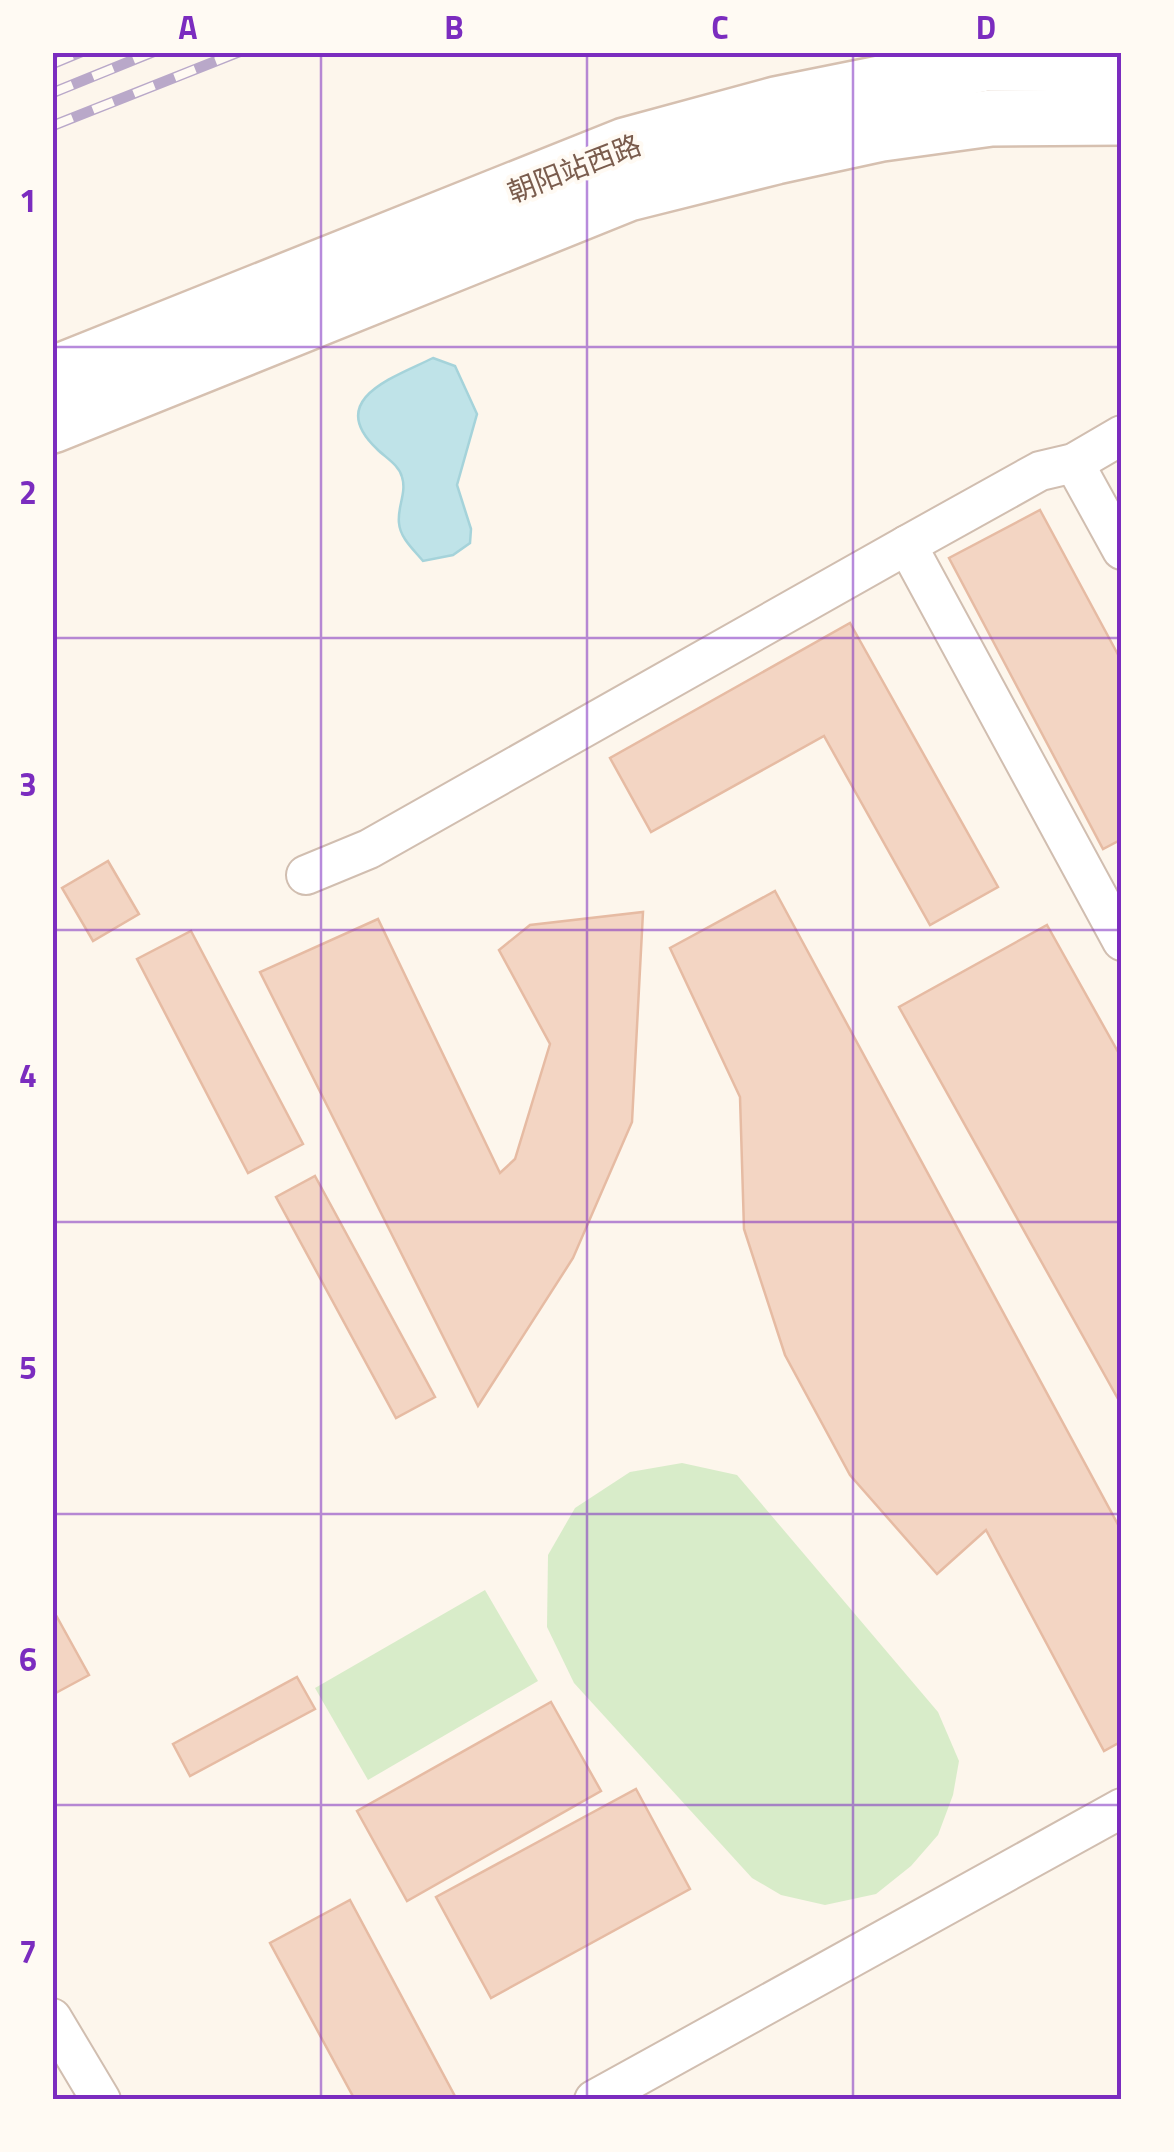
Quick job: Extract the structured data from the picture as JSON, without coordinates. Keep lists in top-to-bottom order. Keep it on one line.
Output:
{"streets":{"main road":["朝阳站西路"]},"grid":{"columns":["A","B","C","D"],"rows":["1","2","3","4","5","6","7"]}}
